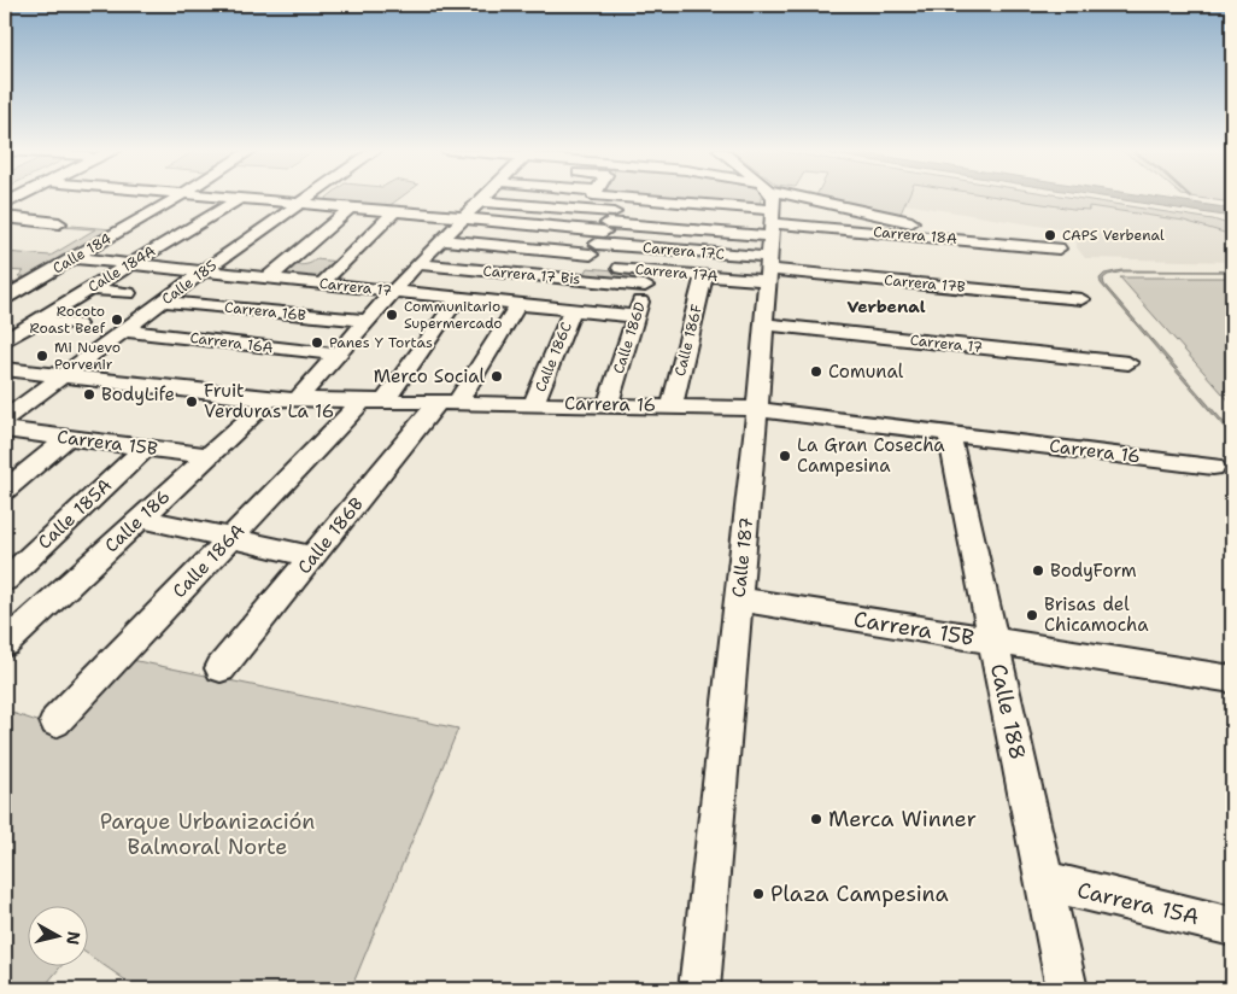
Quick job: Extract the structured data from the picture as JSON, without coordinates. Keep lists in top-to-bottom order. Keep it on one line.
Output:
{"streets":{"street":["Carrera 18A","Carrera 17C","Calle 184","Calle 184A","Carrera 17A","Carrera 17 Bis","Calle 185","Carrera 17B","Carrera 17","Carrera 16B","Calle 186D","Calle 186F","Carrera 16A","Calle 186C","Carrera 16","Carrera 15B","Calle 185A","Calle 186","Calle 186B","Calle 187","Calle 186A","Calle 188","Carrera 15A"]},"crossings":[["Carrera 18A","Calle 187"],["Carrera 17C","Carrera 17A"],["Carrera 17C","Carrera 17 Bis"],["Carrera 17C","Carrera 17B"],["Carrera 17C","Calle 187"],["Calle 184","Carrera 17"],["Calle 184A","Carrera 17"],["Carrera 17A","Carrera 17 Bis"],["Carrera 17A","Carrera 17B"],["Carrera 17A","Calle 186D"],["Carrera 17A","Calle 186F"],["Carrera 17A","Calle 187"],["Carrera 17 Bis","Calle 186D"],["Calle 185","Carrera 17"],["Calle 185","Carrera 16B"],["Calle 185","Carrera 16A"],["Calle 185","Carrera 16"],["Carrera 17B","Calle 187"],["Carrera 17","Calle 186D"],["Carrera 17","Calle 186C"],["Carrera 17","Calle 186B"],["Carrera 17","Calle 187"],["Carrera 17","Calle 186A"],["Calle 186D","Carrera 16"],["Calle 186F","Carrera 16"],["Calle 186C","Carrera 16"],["Carrera 16","Calle 186"],["Carrera 16","Calle 186B"],["Carrera 16","Calle 187"],["Carrera 16","Calle 186A"],["Carrera 16","Calle 188"],["Carrera 15B","Calle 185A"],["Carrera 15B","Calle 186"],["Carrera 15B","Calle 187"],["Carrera 15B","Calle 188"],["Calle 188","Carrera 15A"]],"districts":["Verbenal"],"parks":["Parque Urbanización Balmoral Norte"],"places":["CAPS Verbenal","Communitario Supermercado","Rocoto Roast Beef","Panes Y Tortas","Mi Nuevo Porvenir","Comunal","Merco Social","BodyLife","Fruit Verduras La 16","La Gran Cosecha Campesina","BodyForm","Brisas del Chicamocha","Merca Winner","Plaza Campesina"],"north":"right"}
